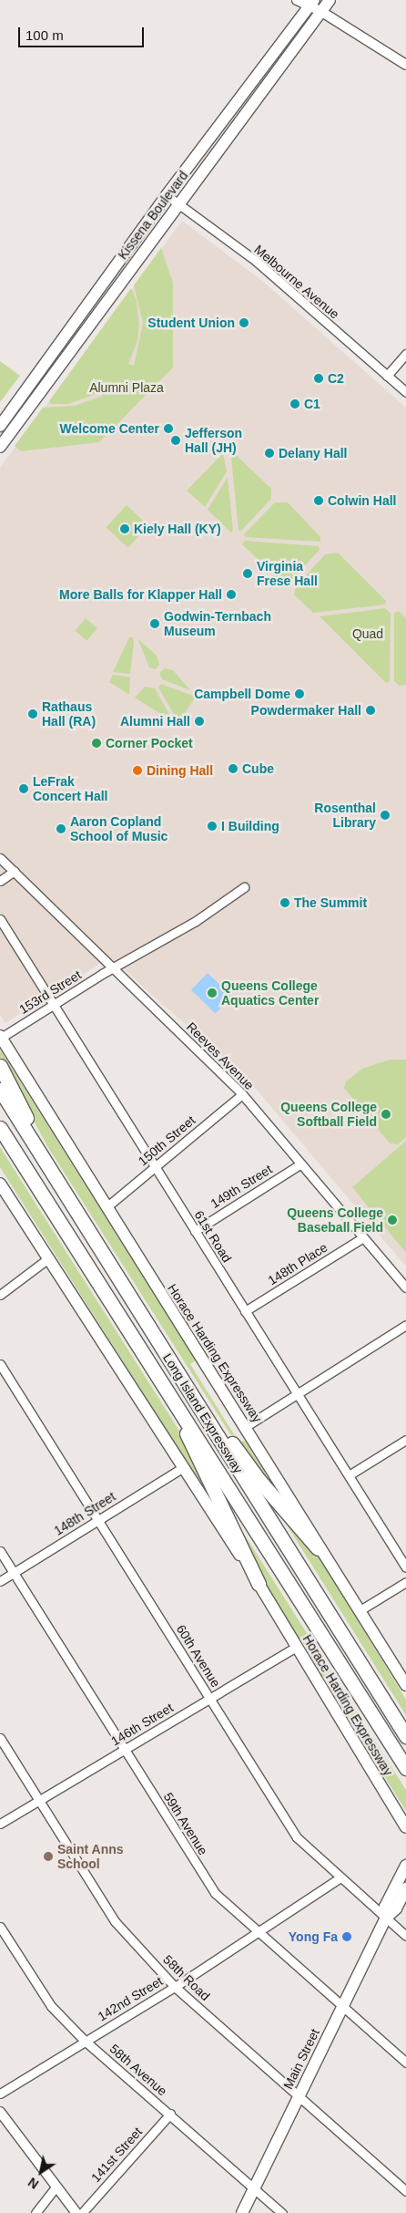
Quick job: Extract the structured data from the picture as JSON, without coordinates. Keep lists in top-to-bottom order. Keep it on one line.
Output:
{"streets":{"highway":["Long Island Expressway"],"main road":["Kissena Boulevard","Horace Harding Expressway","Main Street"],"street":["Melbourne Avenue","153rd Street","Reeves Avenue","150th Street","149th Street","61st Road","148th Place","148th Street","60th Avenue","146th Street","59th Avenue","58th Road","142nd Street","58th Avenue","141st Street"]},"crossings":[["Kissena Boulevard","Melbourne Avenue"],["153rd Street","Reeves Avenue"],["153rd Street","61st Road"],["153rd Street","Horace Harding Expressway"],["Reeves Avenue","150th Street"],["Reeves Avenue","149th Street"],["Reeves Avenue","148th Place"],["150th Street","61st Road"],["150th Street","Horace Harding Expressway"],["149th Street","61st Road"],["61st Road","148th Place"],["Horace Harding Expressway","148th Street"],["Horace Harding Expressway","146th Street"],["148th Street","60th Avenue"],["148th Street","59th Avenue"],["60th Avenue","146th Street"],["60th Avenue","142nd Street"],["60th Avenue","Main Street"],["146th Street","59th Avenue"],["146th Street","58th Road"],["59th Avenue","142nd Street"],["59th Avenue","Main Street"],["58th Road","142nd Street"],["58th Road","Main Street"],["142nd Street","58th Avenue"],["Main Street","58th Avenue"],["58th Avenue","141st Street"]],"parks":["Alumni Plaza","Quad"],"places":["Student Union","C2","C1","Welcome Center","Jefferson Hall (JH)","Delany Hall","Colwin Hall","Kiely Hall (KY)","Virginia Frese Hall","More Balls for Klapper Hall","Godwin-Ternbach Museum","Campbell Dome","Powdermaker Hall","Rathaus Hall (RA)","Alumni Hall","Corner Pocket","Cube","Dining Hall","LeFrak Concert Hall","Rosenthal Library","I Building","Aaron Copland School of Music","The Summit","Queens College Aquatics Center","Queens College Softball Field","Queens College Baseball Field","Saint Anns School","Yong Fa"],"scale_bar":"100 m","north":"bottom left"}
